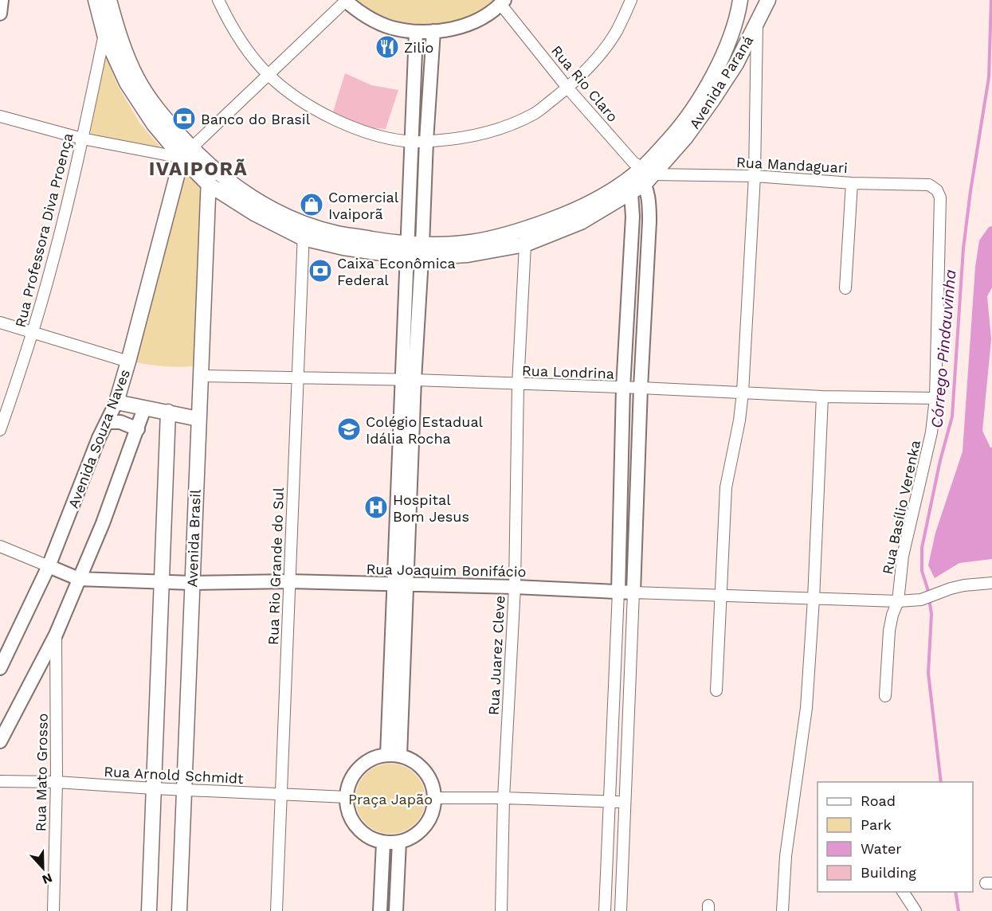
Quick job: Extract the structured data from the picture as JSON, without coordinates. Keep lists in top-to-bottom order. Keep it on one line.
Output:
{"streets":{"main road":["Avenida Paraná","Avenida Souza Naves","Avenida Brasil"],"street":["Rua Rio Claro","Rua Mandaguari","Rua Professora Diva Proença","Rua Londrina","Rua Basílio Verenka","Rua Rio Grande do Sul","Rua Joaquim Bonifácio","Rua Juarez Cleve","Rua Mato Grosso","Rua Arnold Schmidt"]},"crossings":[["Avenida Paraná","Rua Rio Claro"],["Avenida Paraná","Rua Mandaguari"],["Avenida Paraná","Rua Professora Diva Proença"],["Avenida Paraná","Avenida Souza Naves"],["Avenida Paraná","Avenida Brasil"],["Avenida Paraná","Rua Rio Grande do Sul"],["Avenida Paraná","Rua Juarez Cleve"],["Rua Rio Claro","Rua Mandaguari"],["Rua Mandaguari","Rua Basílio Verenka"],["Rua Londrina","Rua Basílio Verenka"],["Rua Londrina","Avenida Brasil"],["Rua Londrina","Rua Rio Grande do Sul"],["Rua Londrina","Rua Juarez Cleve"],["Avenida Souza Naves","Rua Joaquim Bonifácio"],["Rua Basílio Verenka","Rua Joaquim Bonifácio"],["Avenida Brasil","Rua Joaquim Bonifácio"],["Avenida Brasil","Rua Arnold Schmidt"],["Rua Rio Grande do Sul","Rua Joaquim Bonifácio"],["Rua Rio Grande do Sul","Rua Arnold Schmidt"],["Rua Joaquim Bonifácio","Rua Juarez Cleve"],["Rua Mato Grosso","Rua Arnold Schmidt"]],"districts":["IVAIPORÃ"],"water":["Córrego Pindauvinha"],"parks":["Praça Japão"],"places":{"restaurant":["Zilio"],"bank":["Banco do Brasil","Caixa Econômica Federal"],"shop":["Comercial Ivaiporã"],"school or university":["Colégio Estadual Idália Rocha"],"hospital":["Hospital Bom Jesus"]},"legend":["Road","Park","Water","Building"],"north":"bottom"}
